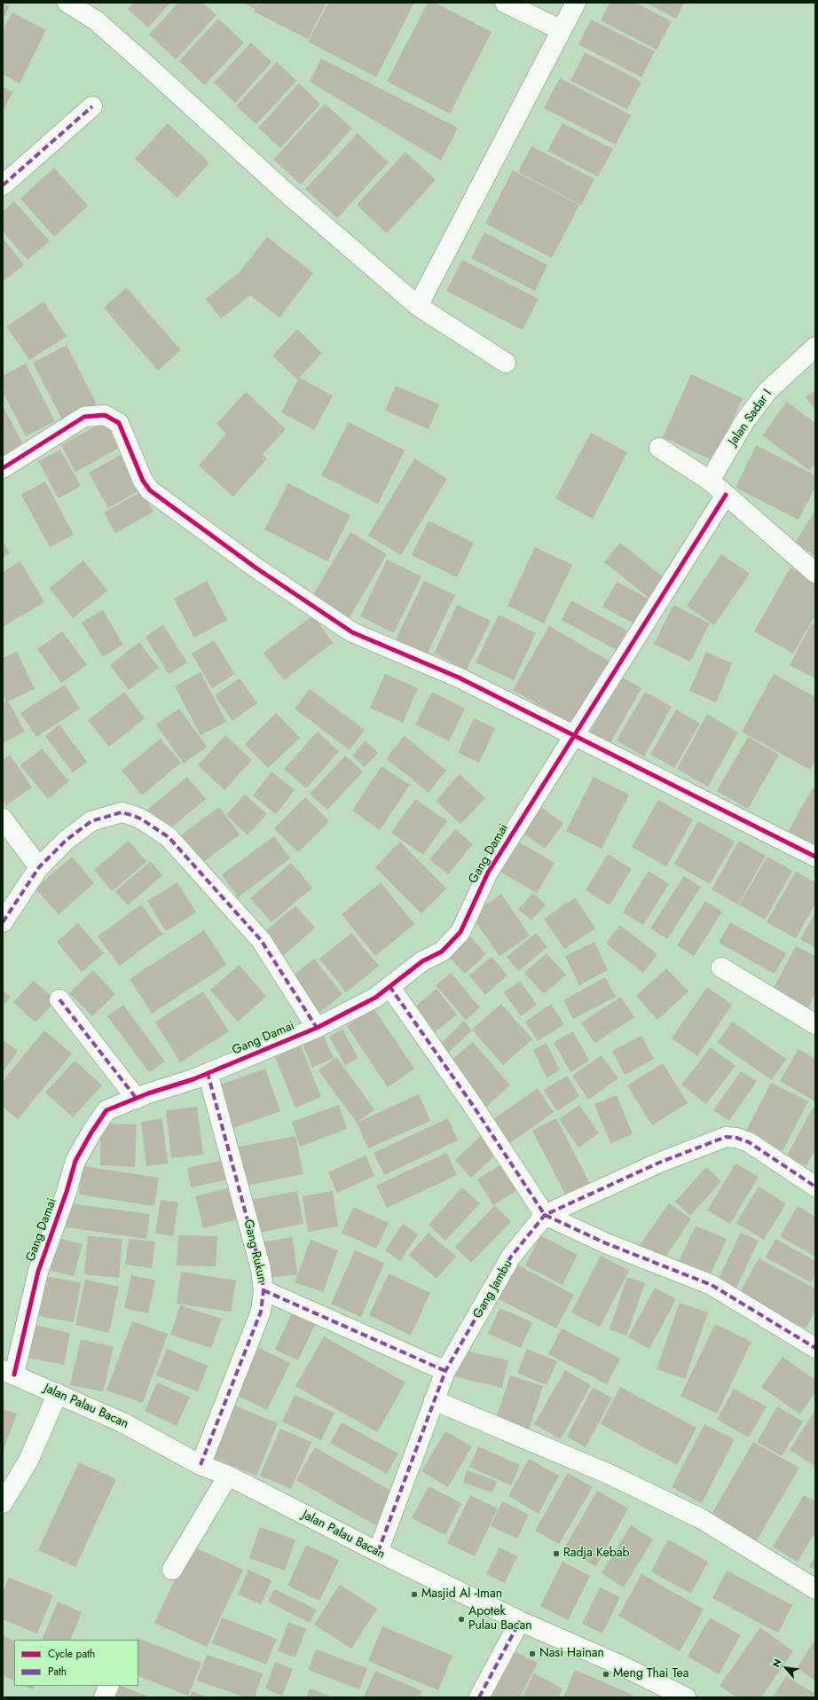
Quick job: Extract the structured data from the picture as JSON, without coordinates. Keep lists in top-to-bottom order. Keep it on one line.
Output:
{"streets":{"street":["Jalan Sadar I","Gang Damai","Gang Rukun","Gang Jambu","Jalan Palau Bacan"]},"crossings":[["Gang Damai","Gang Rukun"],["Gang Damai","Jalan Palau Bacan"],["Gang Rukun","Jalan Palau Bacan"],["Gang Jambu","Jalan Palau Bacan"]],"places":["Radja Kebab","Masjid Al -Iman","Apotek Pulau Bacan","Nasi Hainan","Meng Thai Tea"],"legend":["Cycle path","Path"],"north":"top left"}
